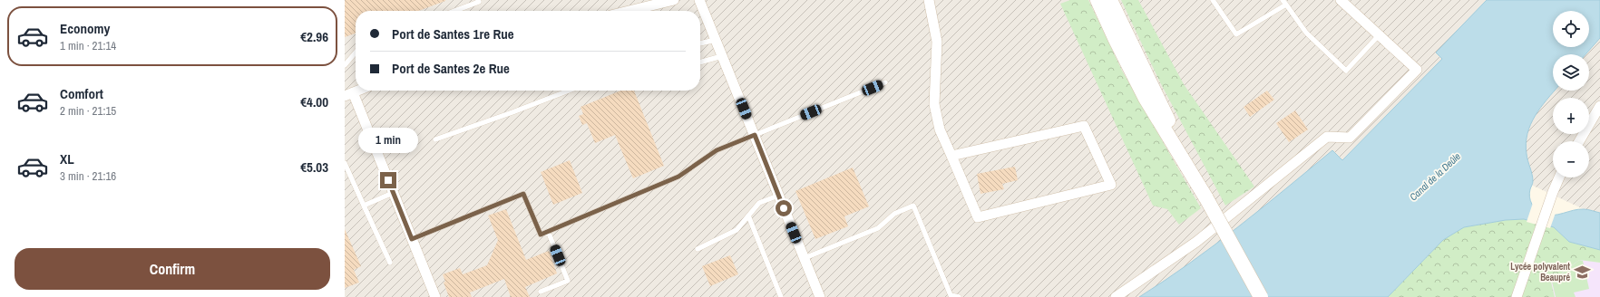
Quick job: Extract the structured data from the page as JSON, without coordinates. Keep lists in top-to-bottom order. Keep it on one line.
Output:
{"water":["Canal de la Deûle"],"places":{"school or university":["Lycée polyvalent Beaupré"]},"page":{"list":[{"name":"Economy","note":"1 min · 21:14","value":"€2.96"},{"name":"Comfort","note":"2 min · 21:15","value":"€4.00"},{"name":"XL","note":"3 min · 21:16","value":"€5.03"}],"map_buttons":["+","−"],"banner":["Port de Santes 1re Rue","Port de Santes 2e Rue"],"bubble":"1 min","buttons":"Confirm"}}
